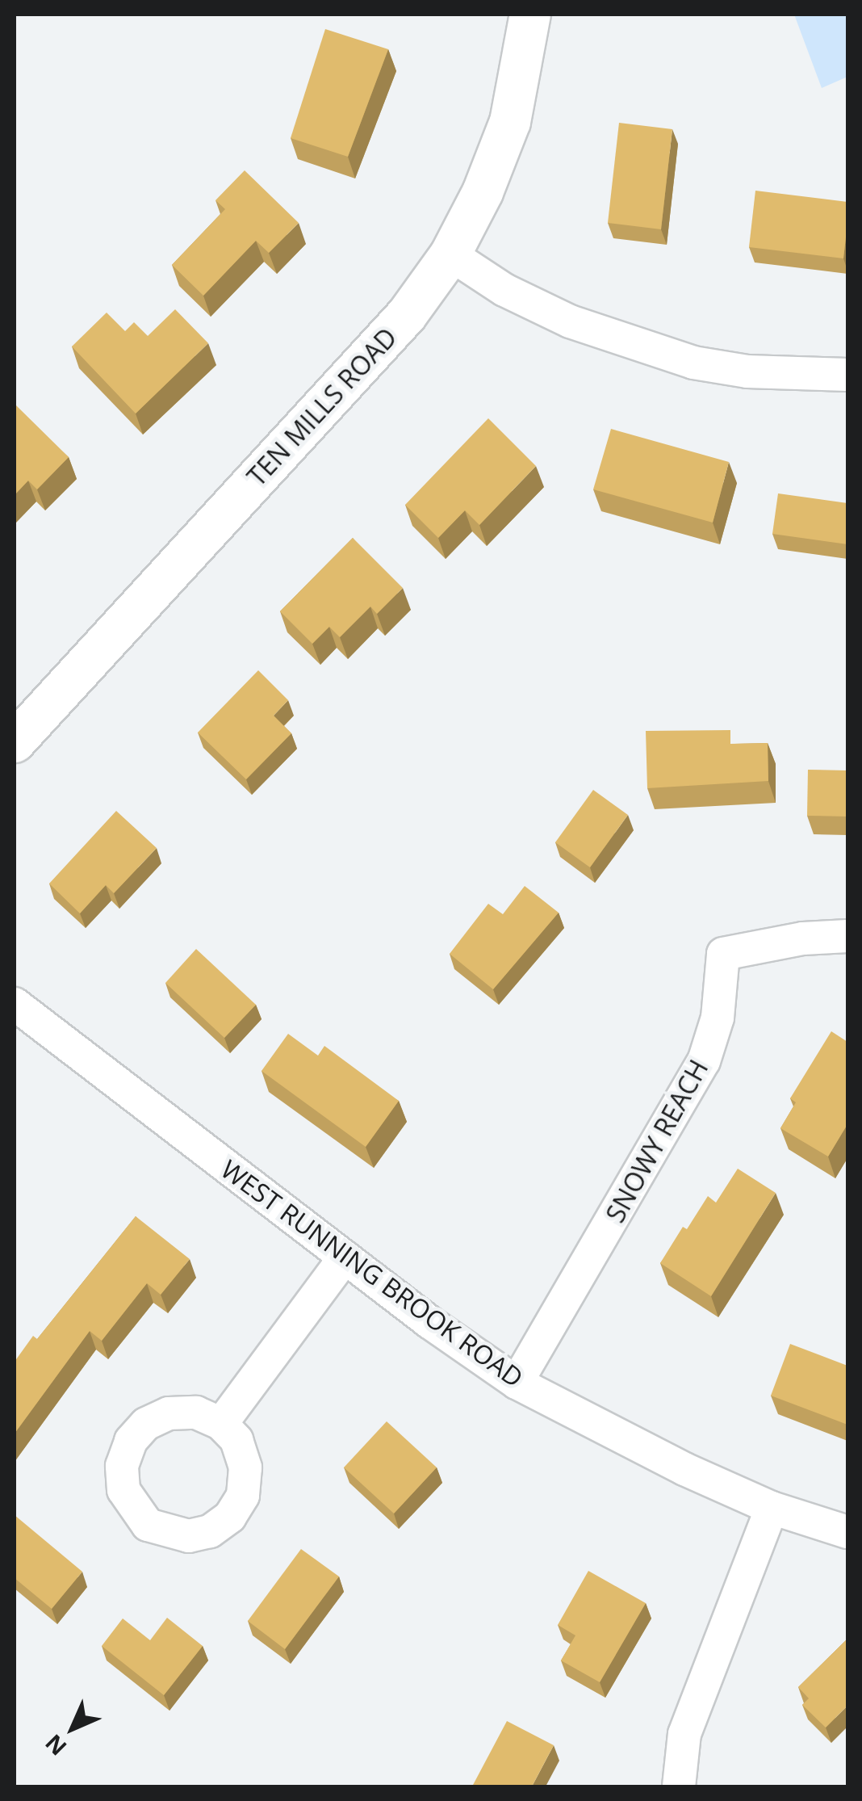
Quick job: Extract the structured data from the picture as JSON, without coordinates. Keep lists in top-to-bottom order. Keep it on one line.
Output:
{"streets":{"street":["TEN MILLS ROAD","SNOWY REACH","WEST RUNNING BROOK ROAD"]},"crossings":[["SNOWY REACH","WEST RUNNING BROOK ROAD"]],"north":"bottom left"}
